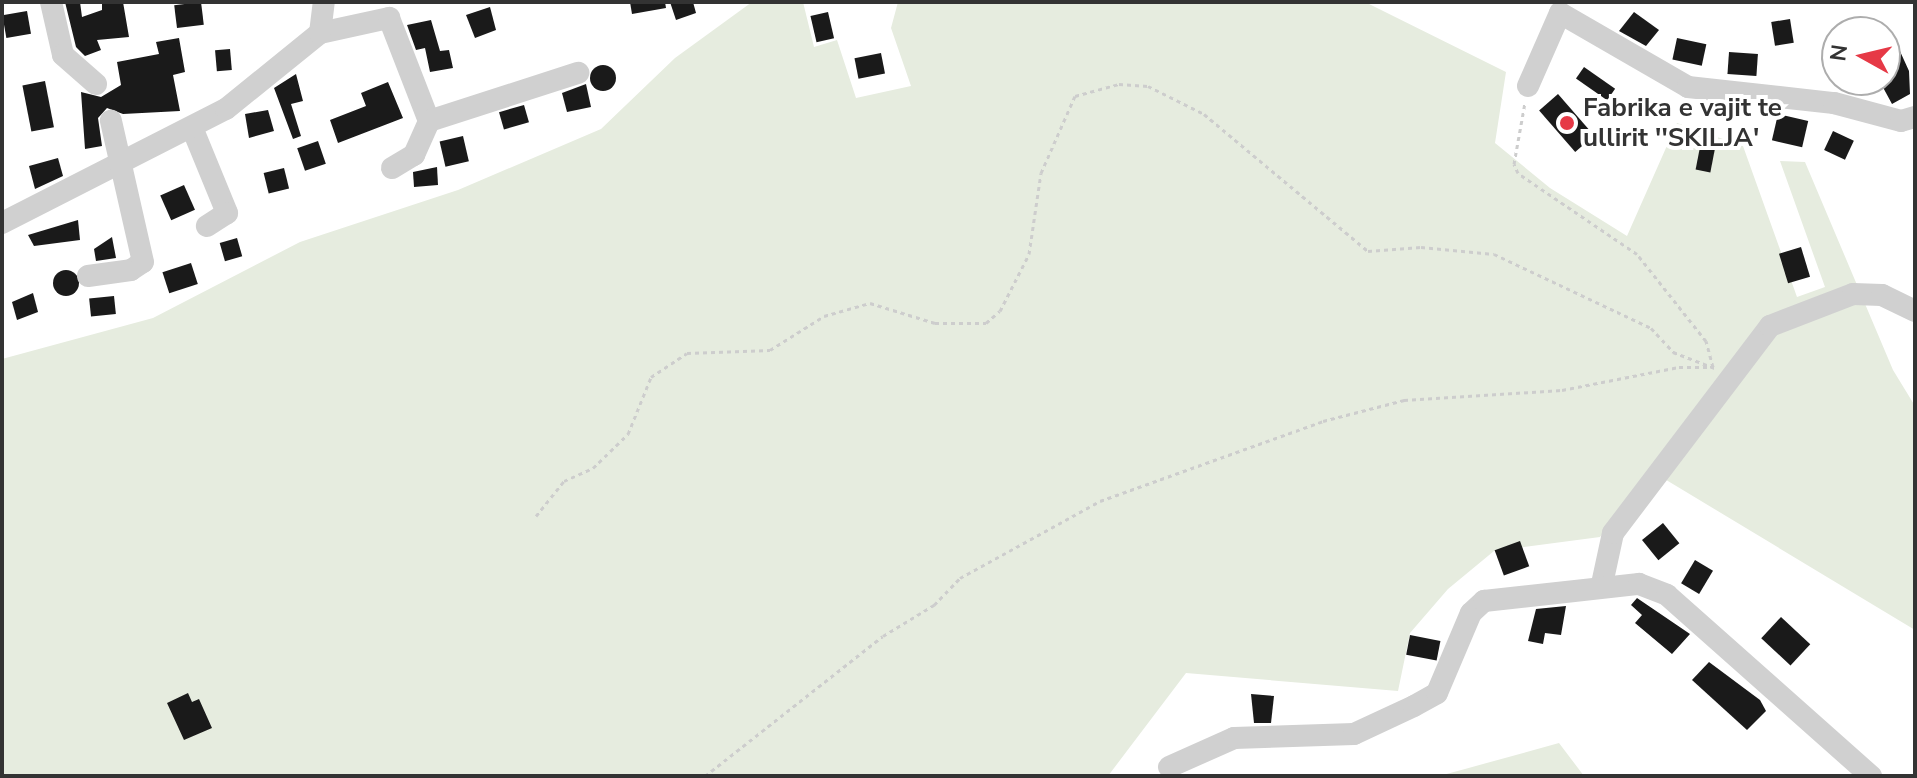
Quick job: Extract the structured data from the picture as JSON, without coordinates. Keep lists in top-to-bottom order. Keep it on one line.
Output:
{"places":["Fabrika e vajit te ullirit ''SKILJA'"],"north":"left"}
